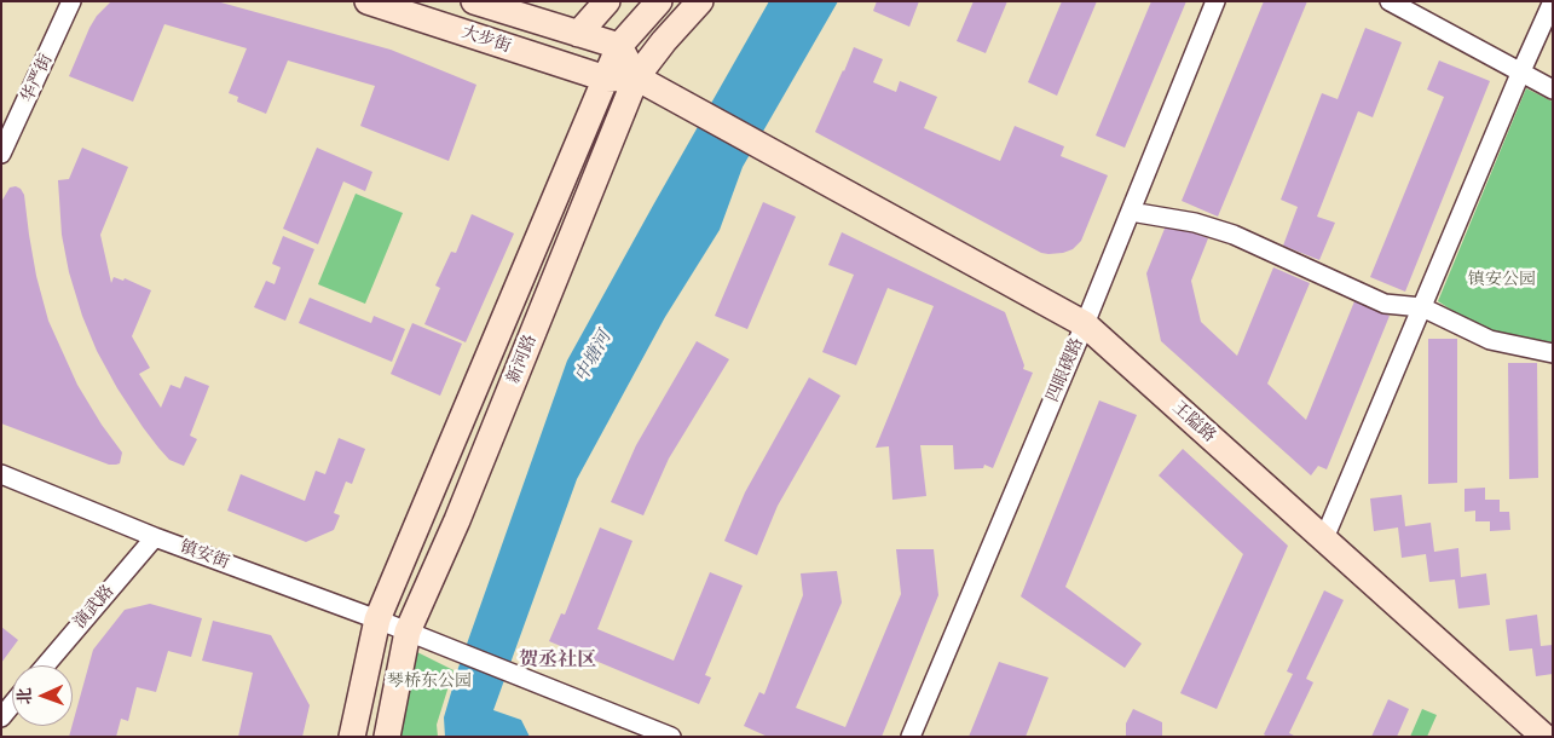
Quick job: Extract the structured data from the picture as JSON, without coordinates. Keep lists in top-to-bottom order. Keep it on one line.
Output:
{"streets":{"main road":["大步街","新河路","王隘路"],"street":["华严街","四眼碶路","镇安街","演武路"]},"crossings":[["大步街","新河路"],["新河路","王隘路"],["新河路","镇安街"],["四眼碶路","王隘路"],["镇安街","演武路"]],"districts":["贺丞社区"],"water":["中塘河"],"parks":["镇安公园","琴桥东公园"],"north":"left"}
